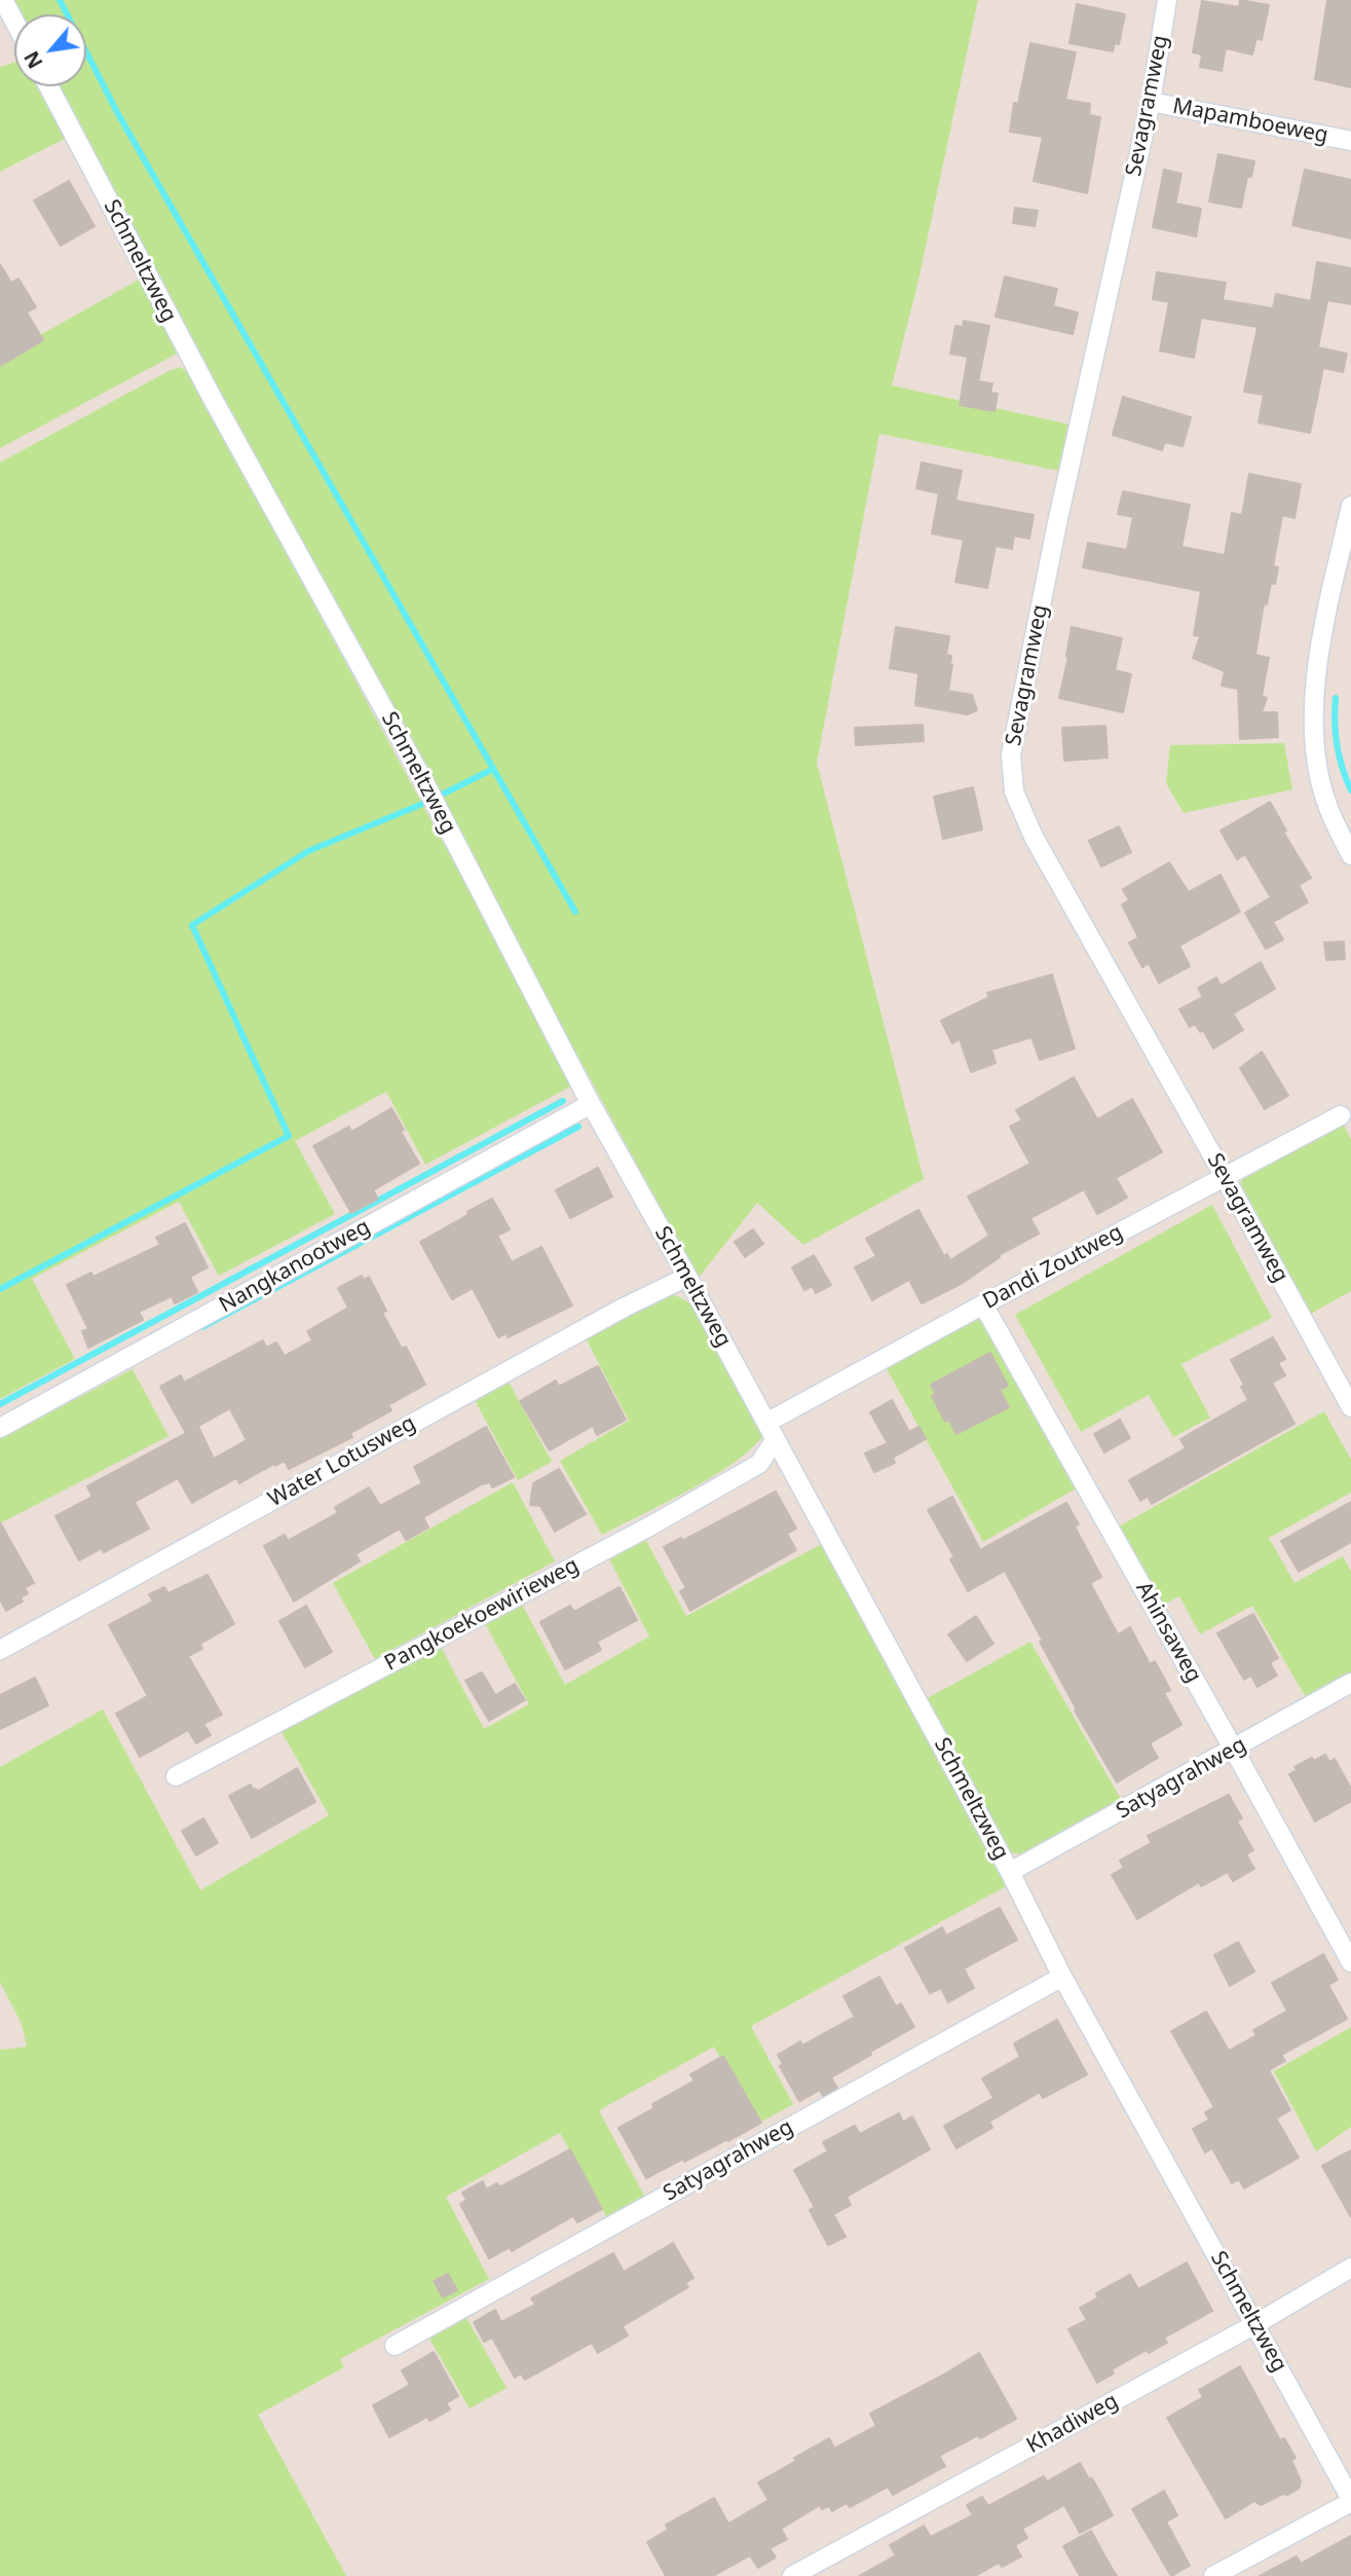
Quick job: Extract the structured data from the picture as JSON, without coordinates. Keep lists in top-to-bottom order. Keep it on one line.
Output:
{"streets":{"street":["Sevagramweg","Mapamboeweg","Schmeltzweg","Nangkanootweg","Dandi Zoutweg","Water Lotusweg","Pangkoekoewirieweg","Ahinsaweg","Satyagrahweg","Khadiweg"]},"crossings":[["Sevagramweg","Mapamboeweg"],["Sevagramweg","Dandi Zoutweg"],["Schmeltzweg","Nangkanootweg"],["Schmeltzweg","Dandi Zoutweg"],["Schmeltzweg","Water Lotusweg"],["Schmeltzweg","Pangkoekoewirieweg"],["Schmeltzweg","Satyagrahweg"],["Schmeltzweg","Khadiweg"],["Dandi Zoutweg","Pangkoekoewirieweg"],["Dandi Zoutweg","Ahinsaweg"],["Ahinsaweg","Satyagrahweg"]],"north":"bottom left"}
